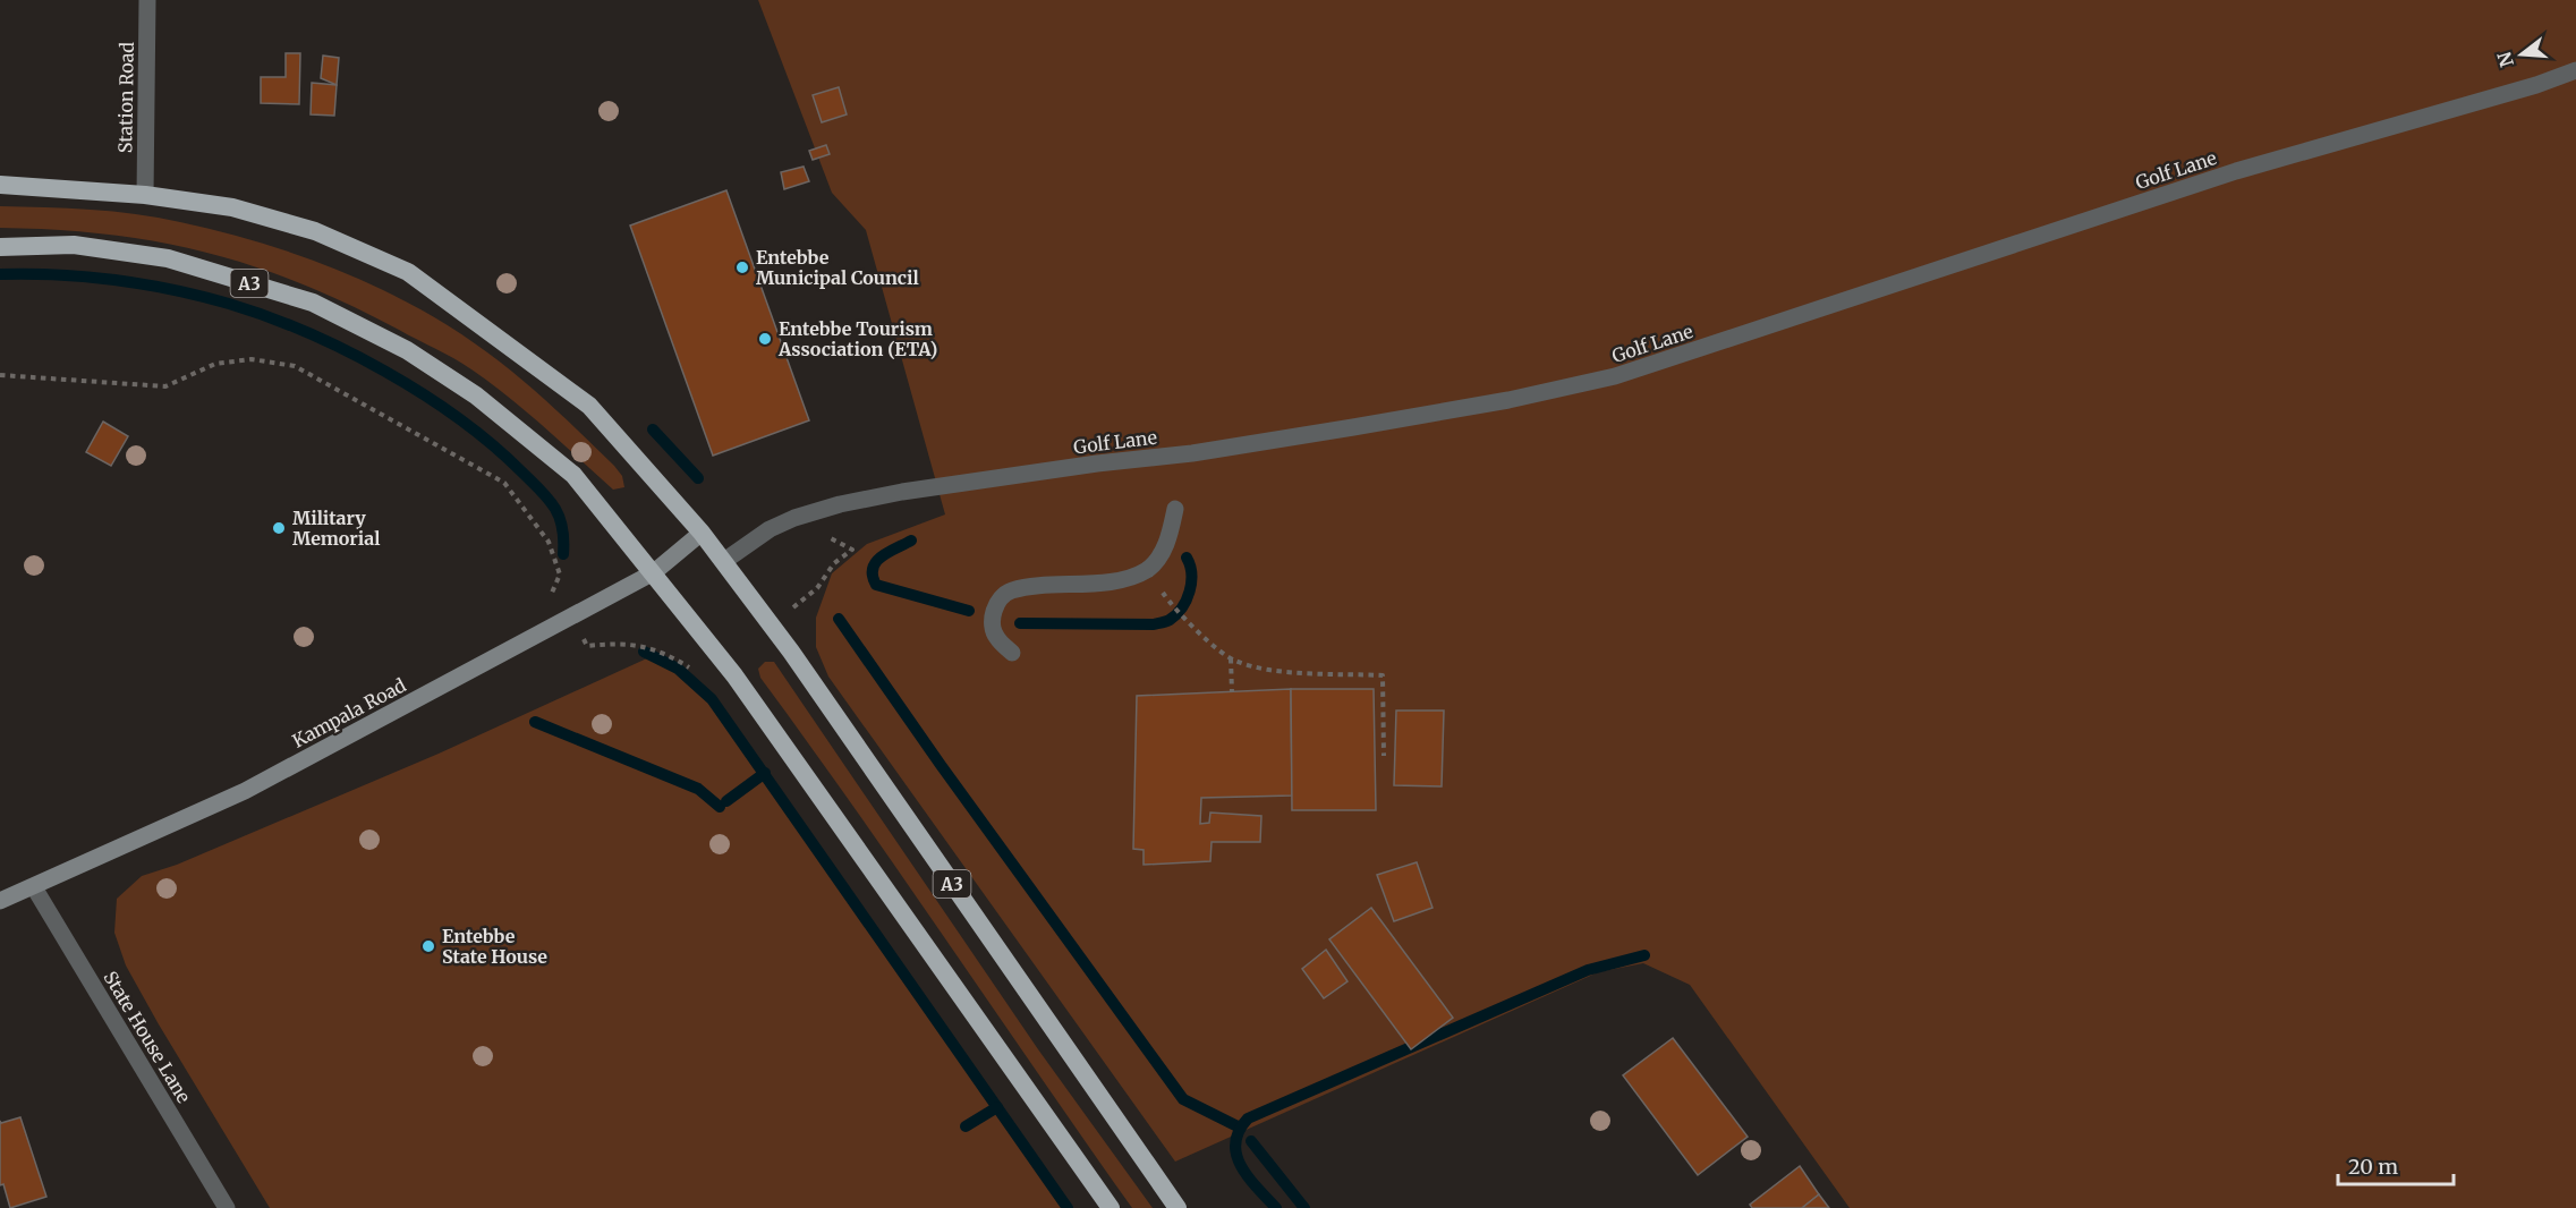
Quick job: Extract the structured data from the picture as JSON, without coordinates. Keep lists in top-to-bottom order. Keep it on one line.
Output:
{"streets":{"highway":["A3"],"main road":["Kampala Road"],"street":["Station Road","Golf Lane","State House Lane"]},"crossings":[["Golf Lane","A3"],["A3","Kampala Road"],["Kampala Road","State House Lane"]],"places":["Entebbe Municipal Council","Entebbe Tourism Association (ETA)","Military Memorial","Entebbe State House"],"scale_bar":"20 m","north":"left"}
